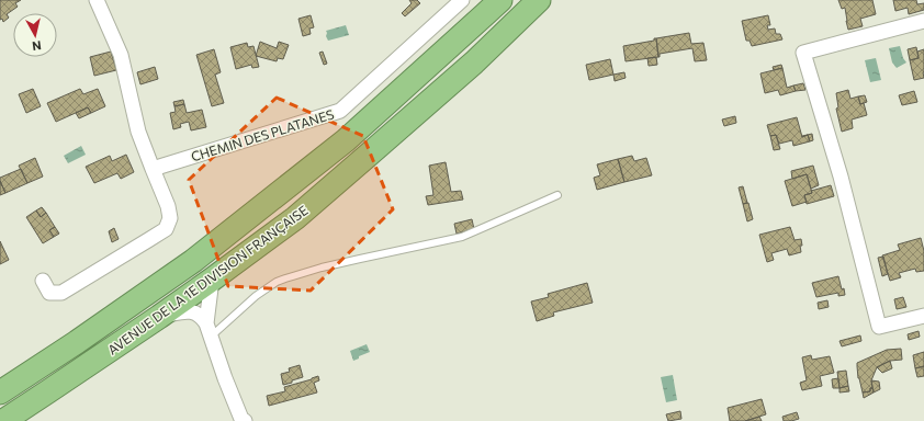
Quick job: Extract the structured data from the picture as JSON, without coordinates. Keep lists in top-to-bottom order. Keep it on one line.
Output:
{"streets":{"highway":["AVENUE DE LA 1E DIVISION FRANÇAISE"],"street":["CHEMIN DES PLATANES"]},"north":"bottom"}
